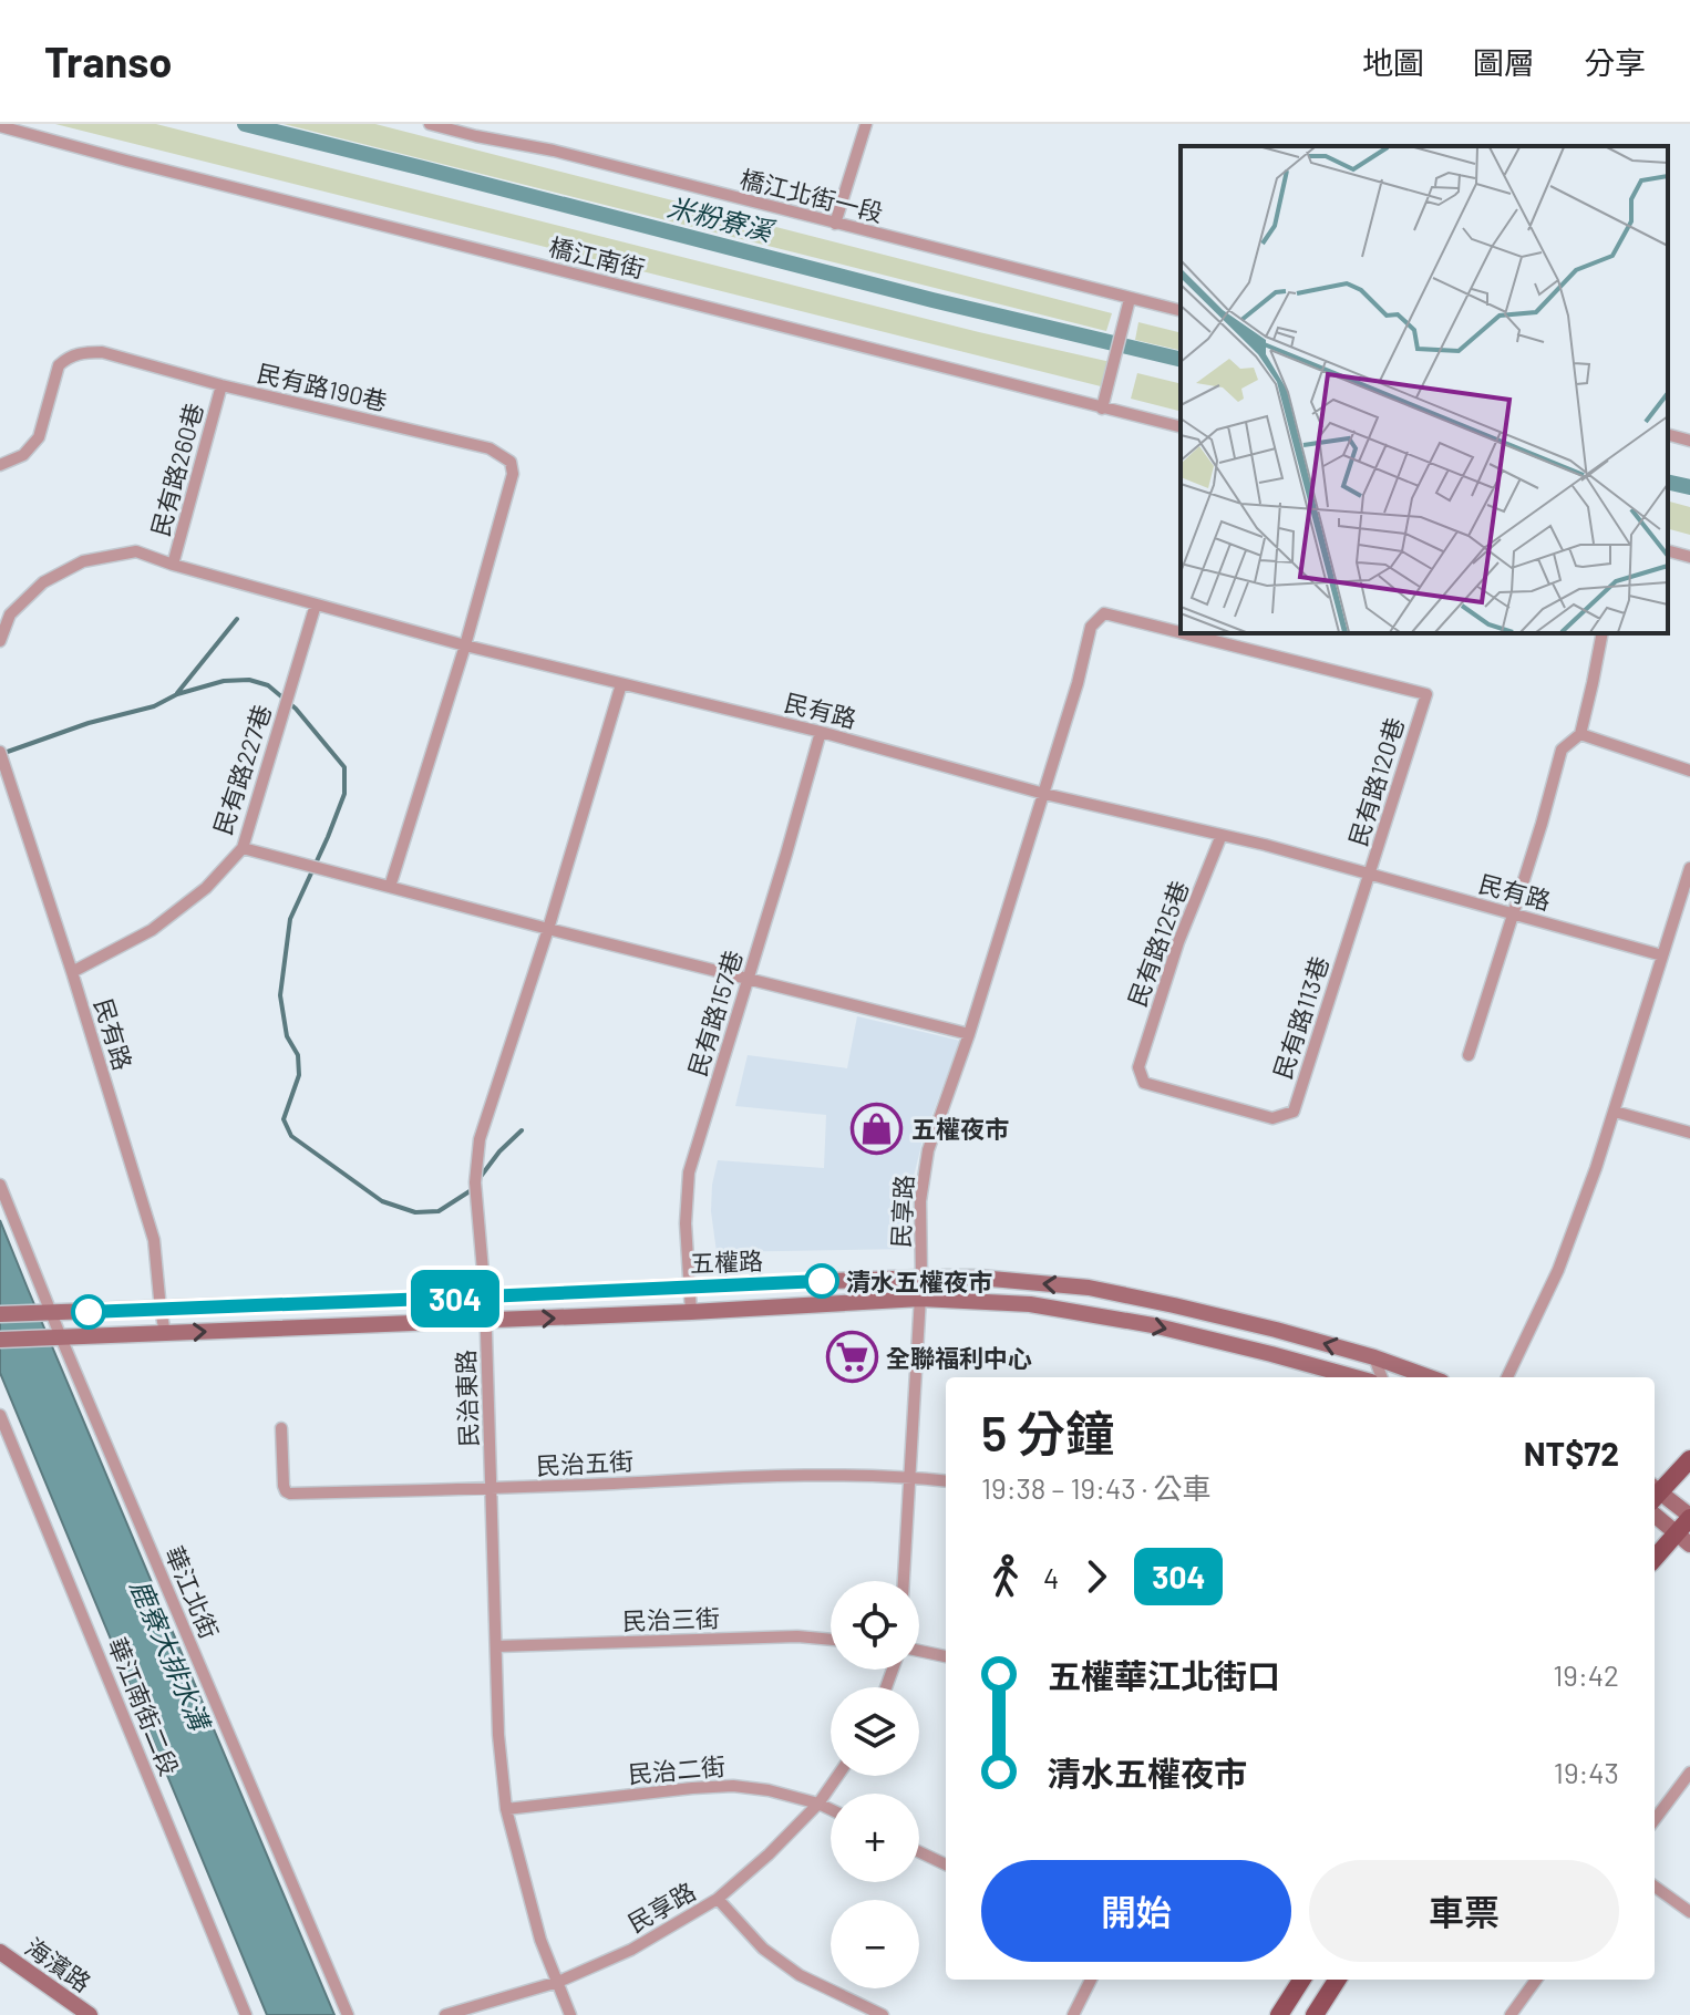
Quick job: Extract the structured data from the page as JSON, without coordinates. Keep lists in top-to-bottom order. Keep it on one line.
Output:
{"streets":{"street":["橋江北街一段","橋江南街","民有路190巷","民有路260巷","民有路","民有路227巷","民有路120巷","民有路125巷","民有路157巷","民有路113巷","民享路","五權路","民治東路","民治五街","華江北街","民治三街","華江南街二段","民治二街","海濱路"]},"crossings":[["民有路190巷","民有路260巷"],["民有路190巷","民有路"],["民有路260巷","民有路"],["民有路","民有路227巷"],["民有路","民有路120巷"],["民有路","民有路125巷"],["民有路","民有路157巷"],["民有路","民有路113巷"],["民有路","民享路"],["民有路","五權路"],["民有路","民治東路"],["民有路120巷","民有路113巷"],["民有路120巷","民享路"],["民有路125巷","民有路113巷"],["民有路157巷","五權路"],["民享路","五權路"],["民享路","民治東路"],["民享路","民治五街"],["民享路","民治二街"],["五權路","民治東路"],["五權路","華江北街"],["民治東路","民治五街"],["民治東路","民治三街"],["民治東路","民治二街"]],"water":["米粉寮溪","鹿寮大排水溝"],"places":{"shop":["五權夜市"],"other":["清水五權夜市"],"supermarket":["全聯福利中心"]},"lines":["bus line 304"],"page":{"header":"Transo","nav":["地圖","圖層","分享"],"on_map":"304","heading":["5 分鐘","19:38 – 19:43 · 公車","NT$72"],"legs":["4","304"],"map_buttons":["+","−"],"list":[{"name":"五權華江北街口","value":"19:42"},{"name":"清水五權夜市","value":"19:43"}],"buttons":["開始","車票"]}}
